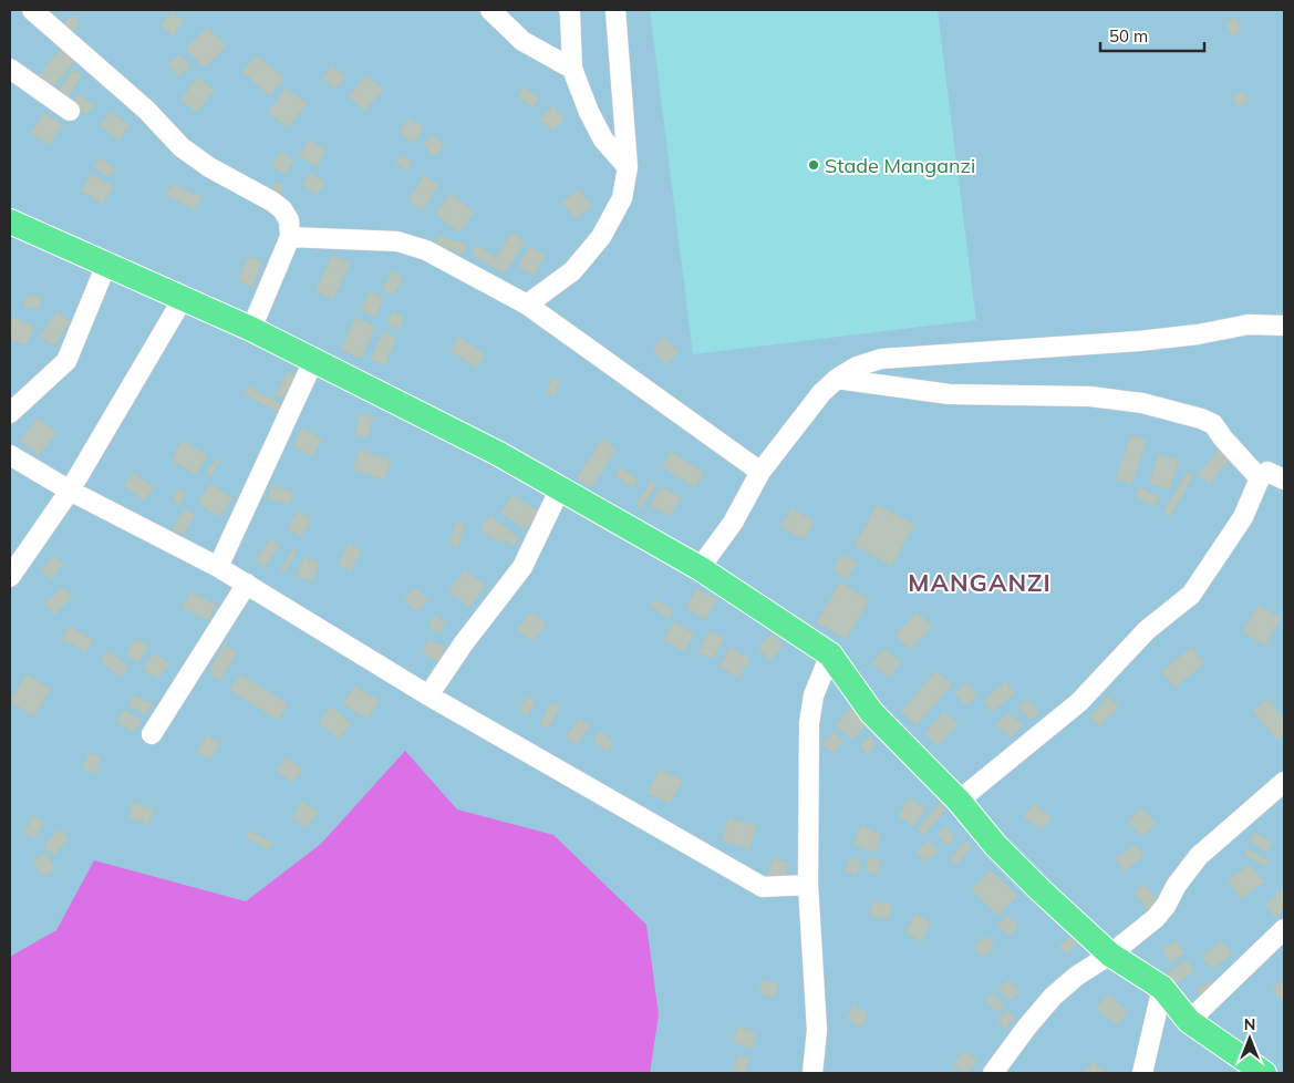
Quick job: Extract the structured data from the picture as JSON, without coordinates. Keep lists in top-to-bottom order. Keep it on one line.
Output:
{"districts":["MANGANZI"],"places":["Stade Manganzi"],"scale_bar":"50 m","north":"top"}
